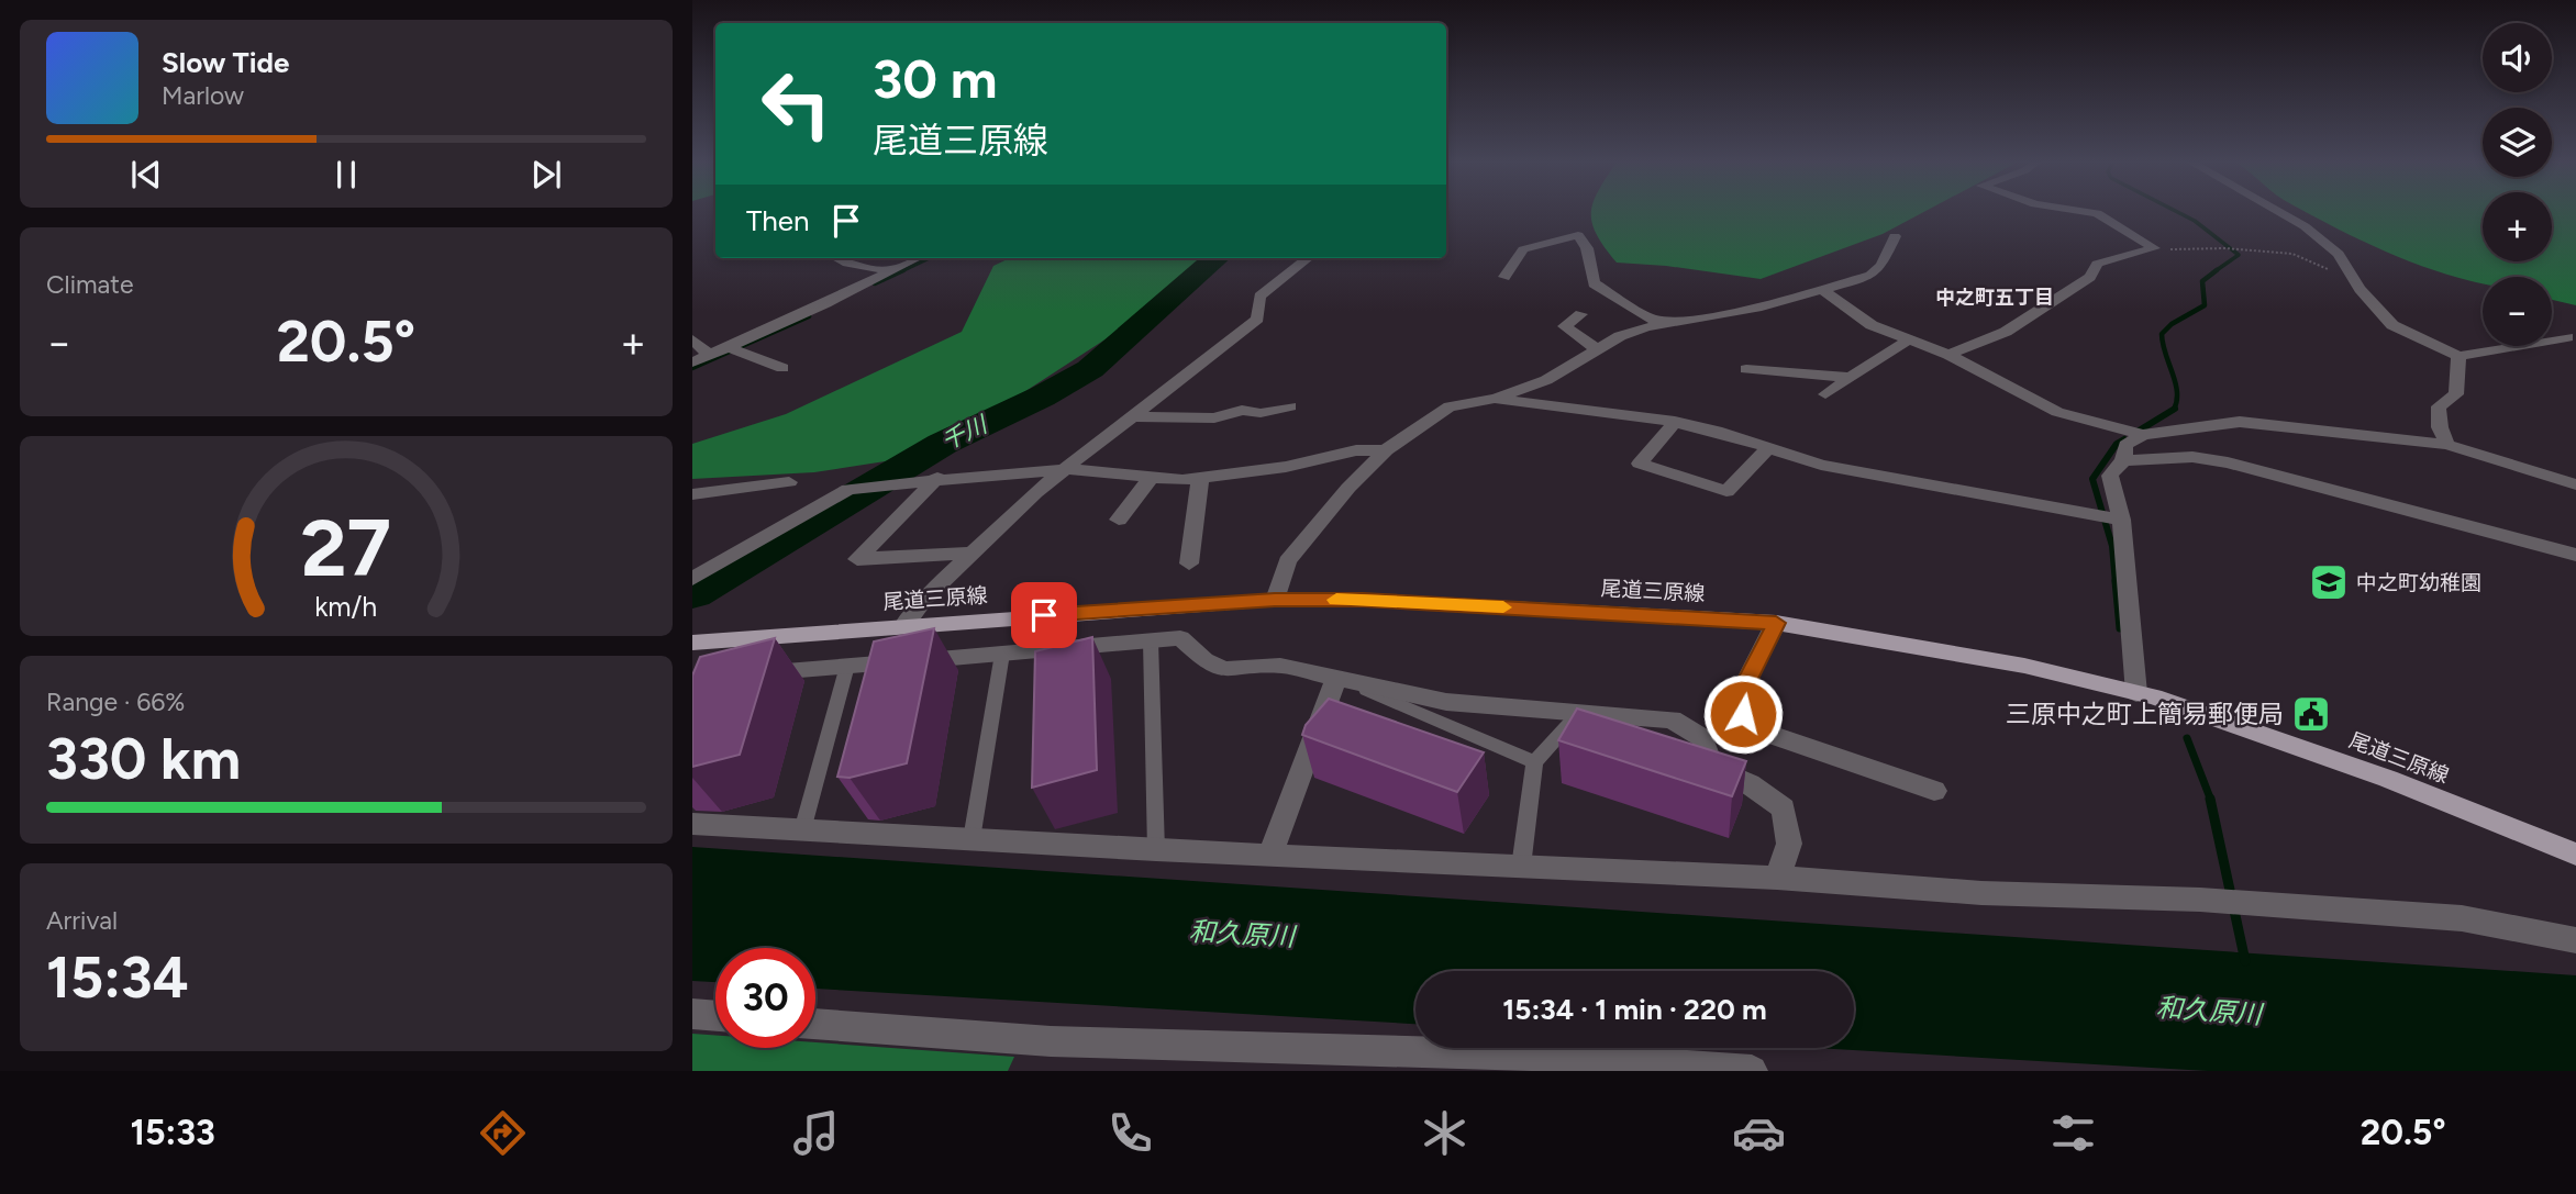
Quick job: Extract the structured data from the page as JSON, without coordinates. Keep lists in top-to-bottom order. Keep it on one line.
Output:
{"streets":{"main road":["尾道三原線"]},"districts":["中之町五丁目"],"water":["千川","和久原川"],"places":{"school or university":["中之町幼稚園"],"public building":["三原中之町上簡易郵便局"]},"page":{"map_buttons":["+","−"],"turn":["30 m","尾道三原線"],"song":["Slow Tide","Marlow"],"then":"Then","tile":["Climate",["Range · 66%","330 km"],["Arrival","15:34"]],"heat":["−","20.5°","+"],"limit":"30","trip":"15:34 · 1 min · 220 m","tabs":["15:33","20.5°"],"gauge":["27","km/h"]}}
